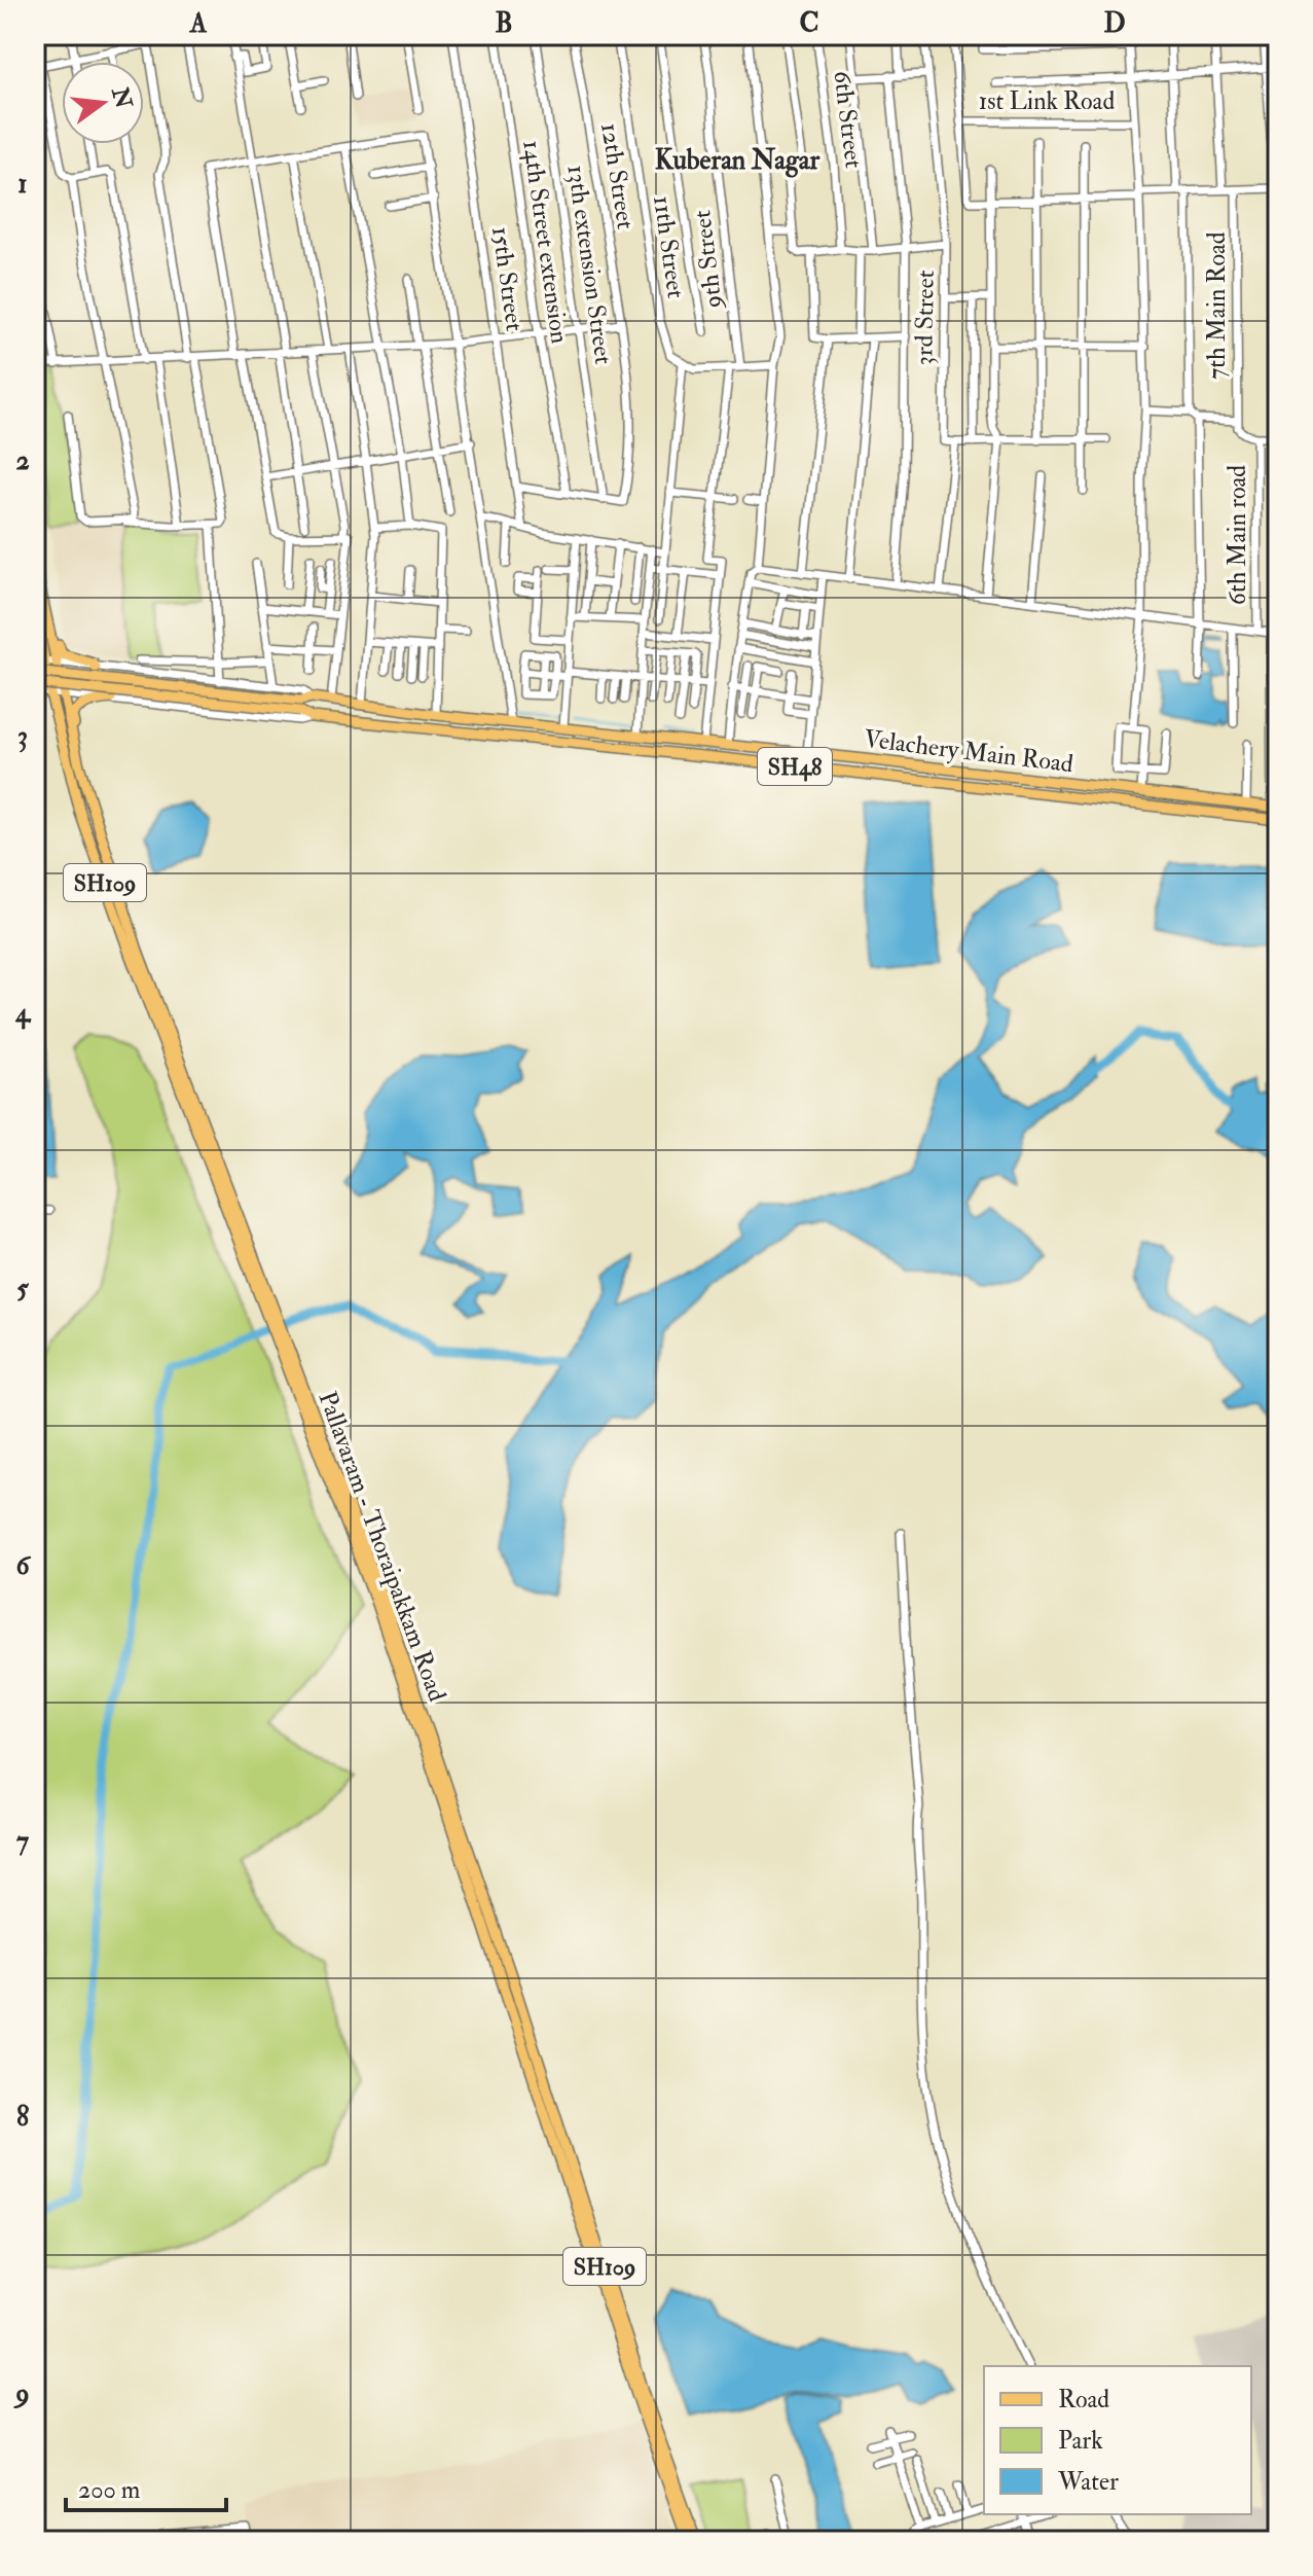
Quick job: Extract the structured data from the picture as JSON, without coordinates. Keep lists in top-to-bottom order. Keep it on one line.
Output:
{"streets":{"main road":["Velachery Main Road","SH48","SH109","Pallavaram - Thoraipakkam Road"],"street":["1st Link Road","6th Street","12th Street","14th Street extension","11th Street","9th Street","13th extension Street","15th Street","7th Main Road","3rd Street","6th Main road"]},"crossings":[["12th Street","13th extension Street"],["Velachery Main Road","SH48"]],"districts":["Kuberan Nagar"],"legend":["Road","Park","Water"],"scale_bar":"200 m","north":"right","grid":{"columns":["A","B","C","D"],"rows":["1","2","3","4","5","6","7","8","9"]}}
